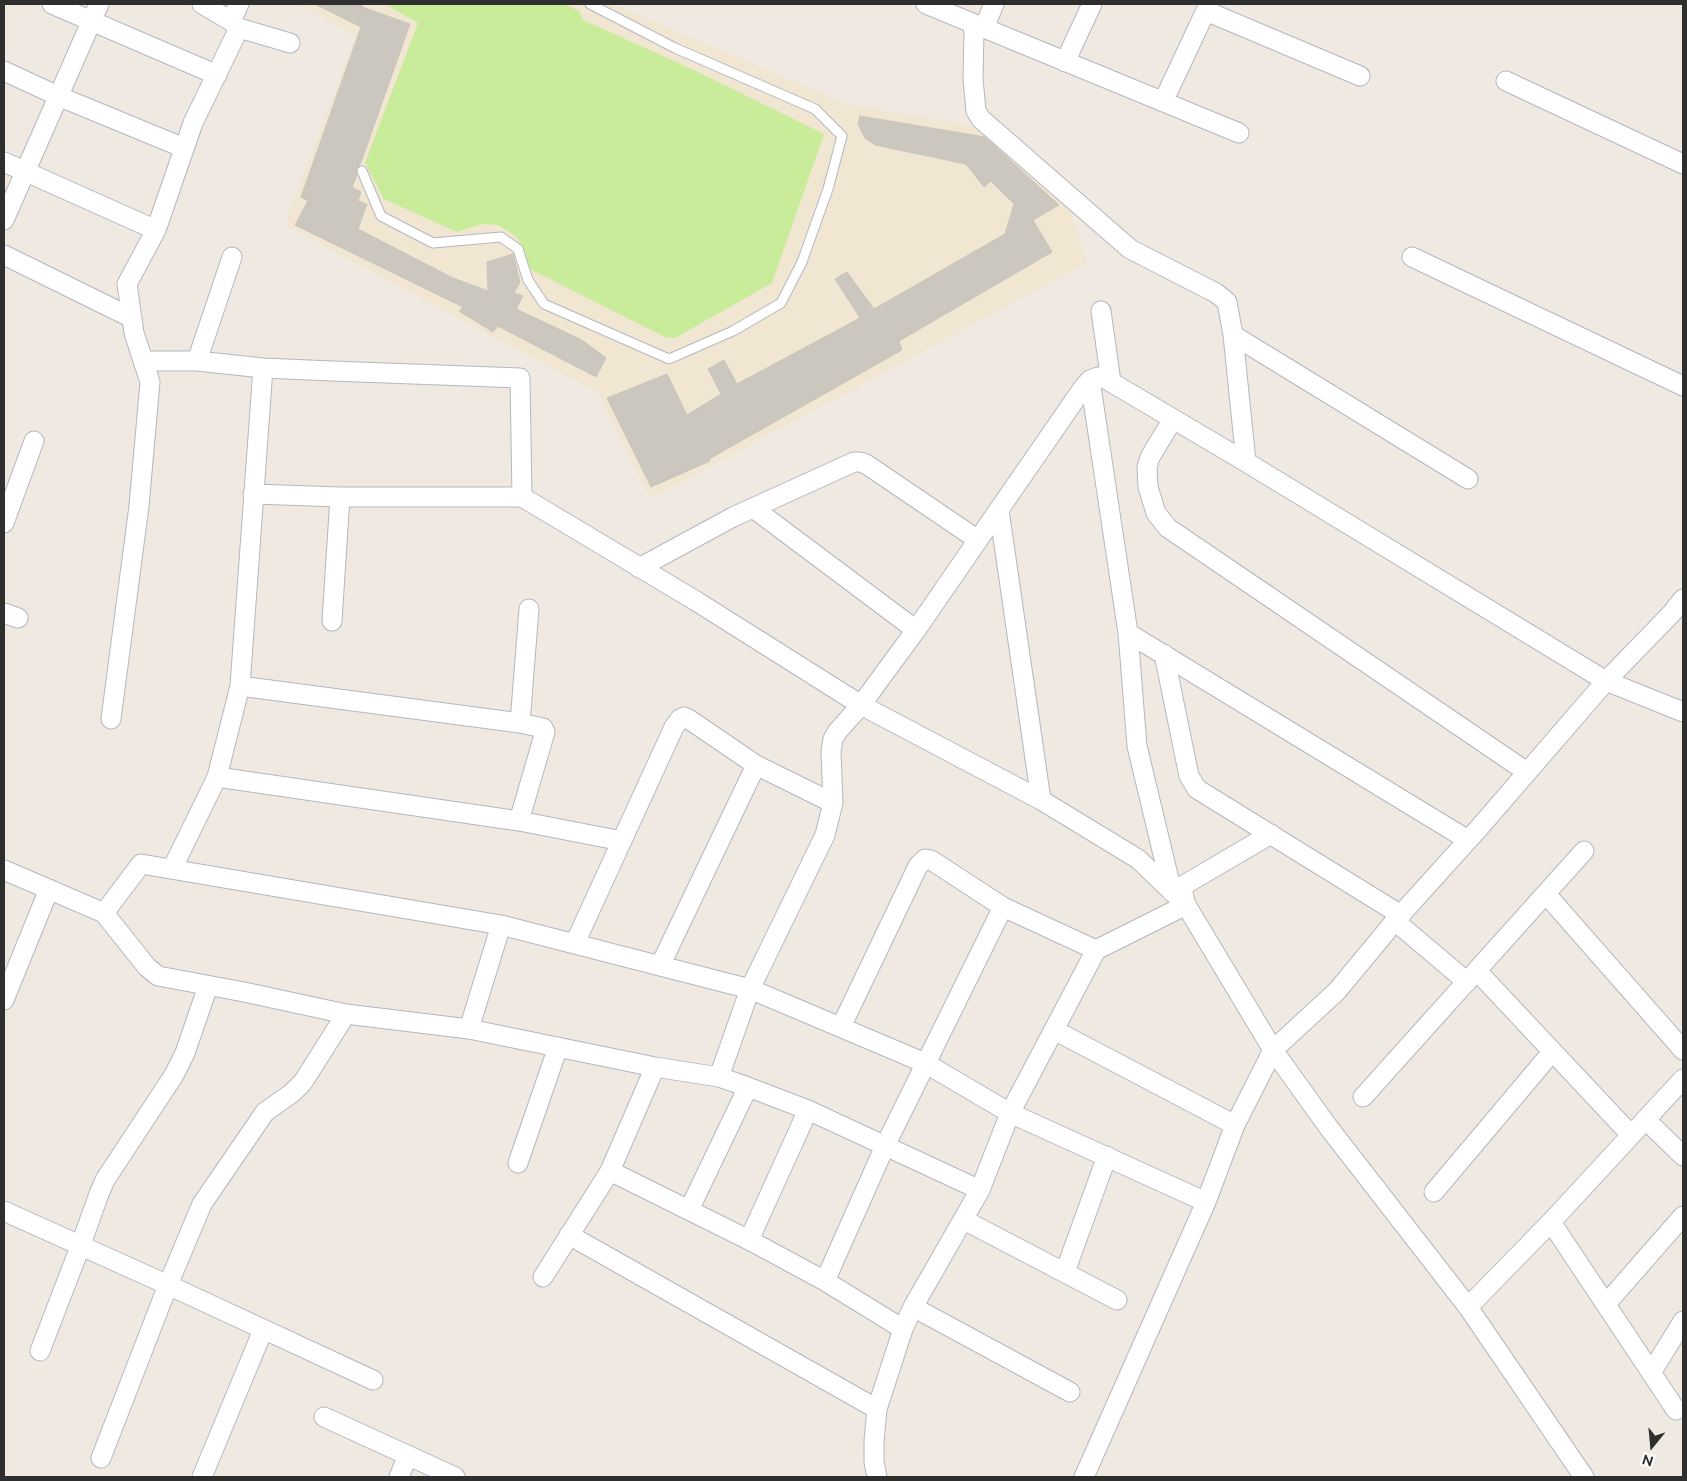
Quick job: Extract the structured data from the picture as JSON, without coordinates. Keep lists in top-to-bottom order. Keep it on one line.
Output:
{"north":"bottom"}
